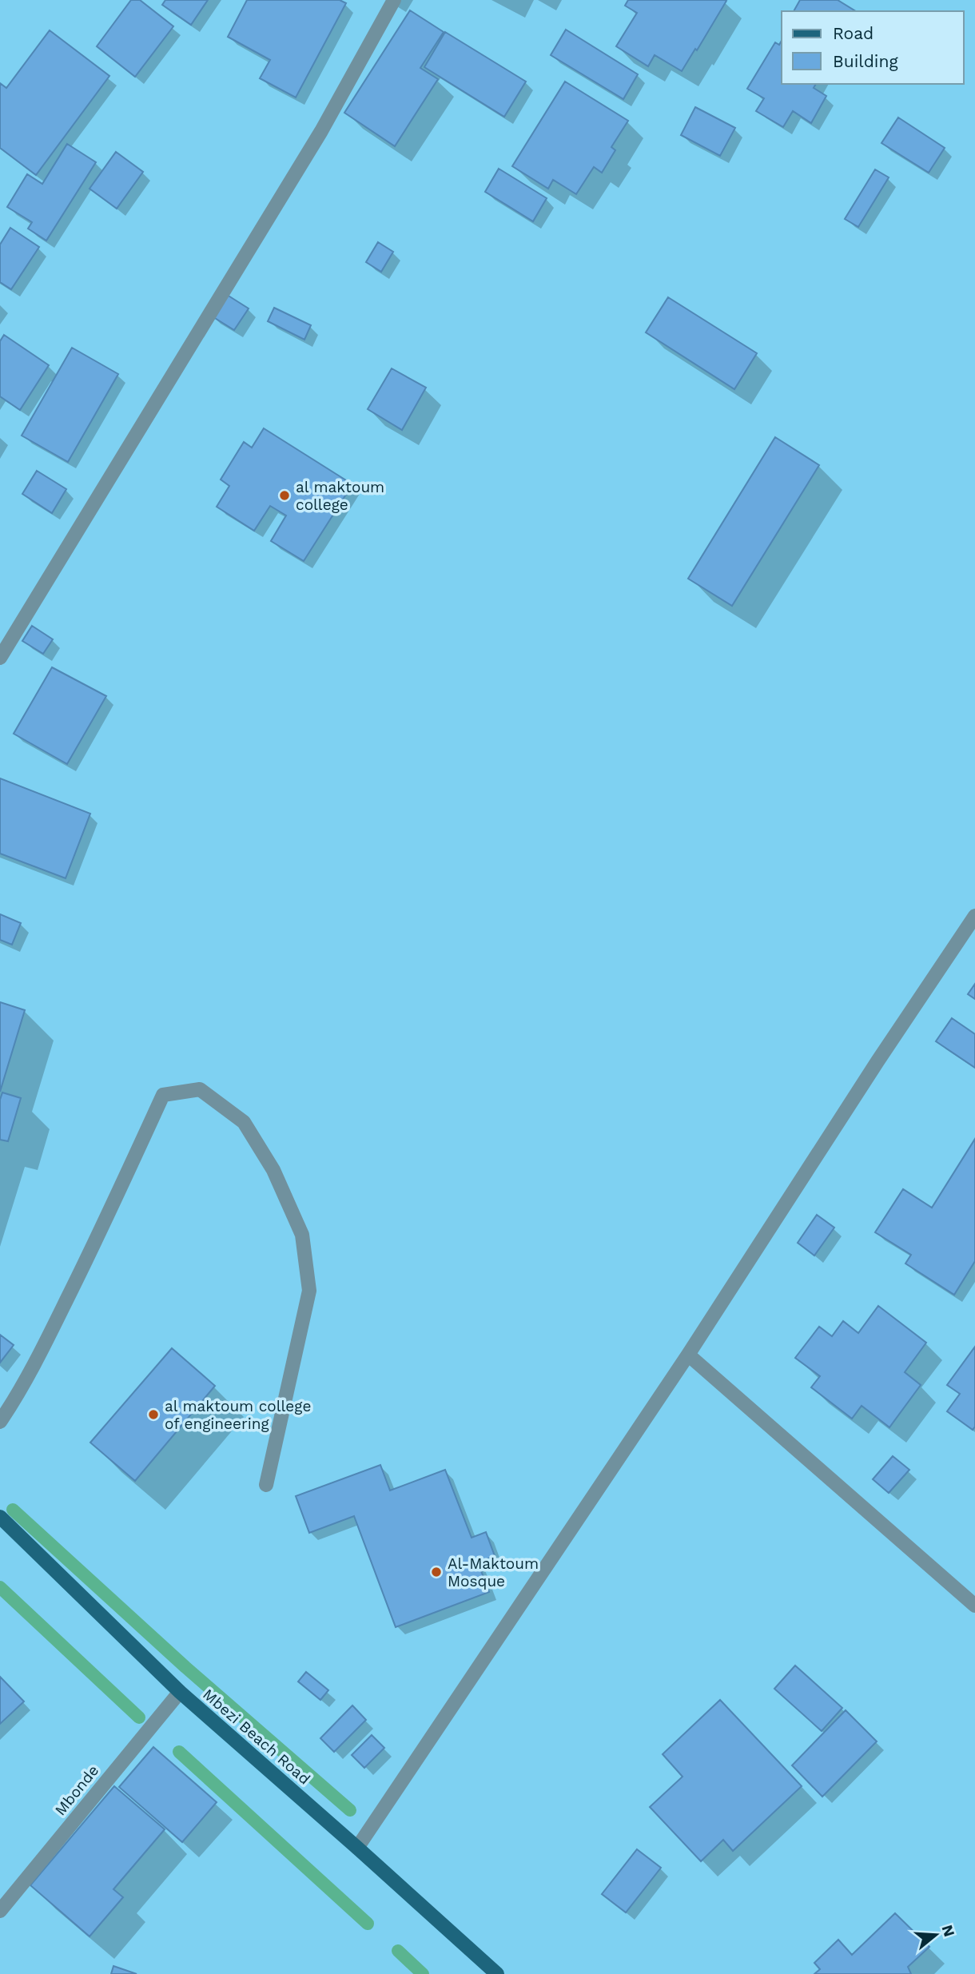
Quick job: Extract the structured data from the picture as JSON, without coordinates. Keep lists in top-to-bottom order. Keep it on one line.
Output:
{"streets":{"main road":["Mbezi Beach Road"],"street":["Mbonde"]},"crossings":[["Mbezi Beach Road","Mbonde"]],"places":["al maktoum college","al maktoum college of engineering","Al-Maktoum Mosque"],"legend":["Road","Building"],"north":"right"}
